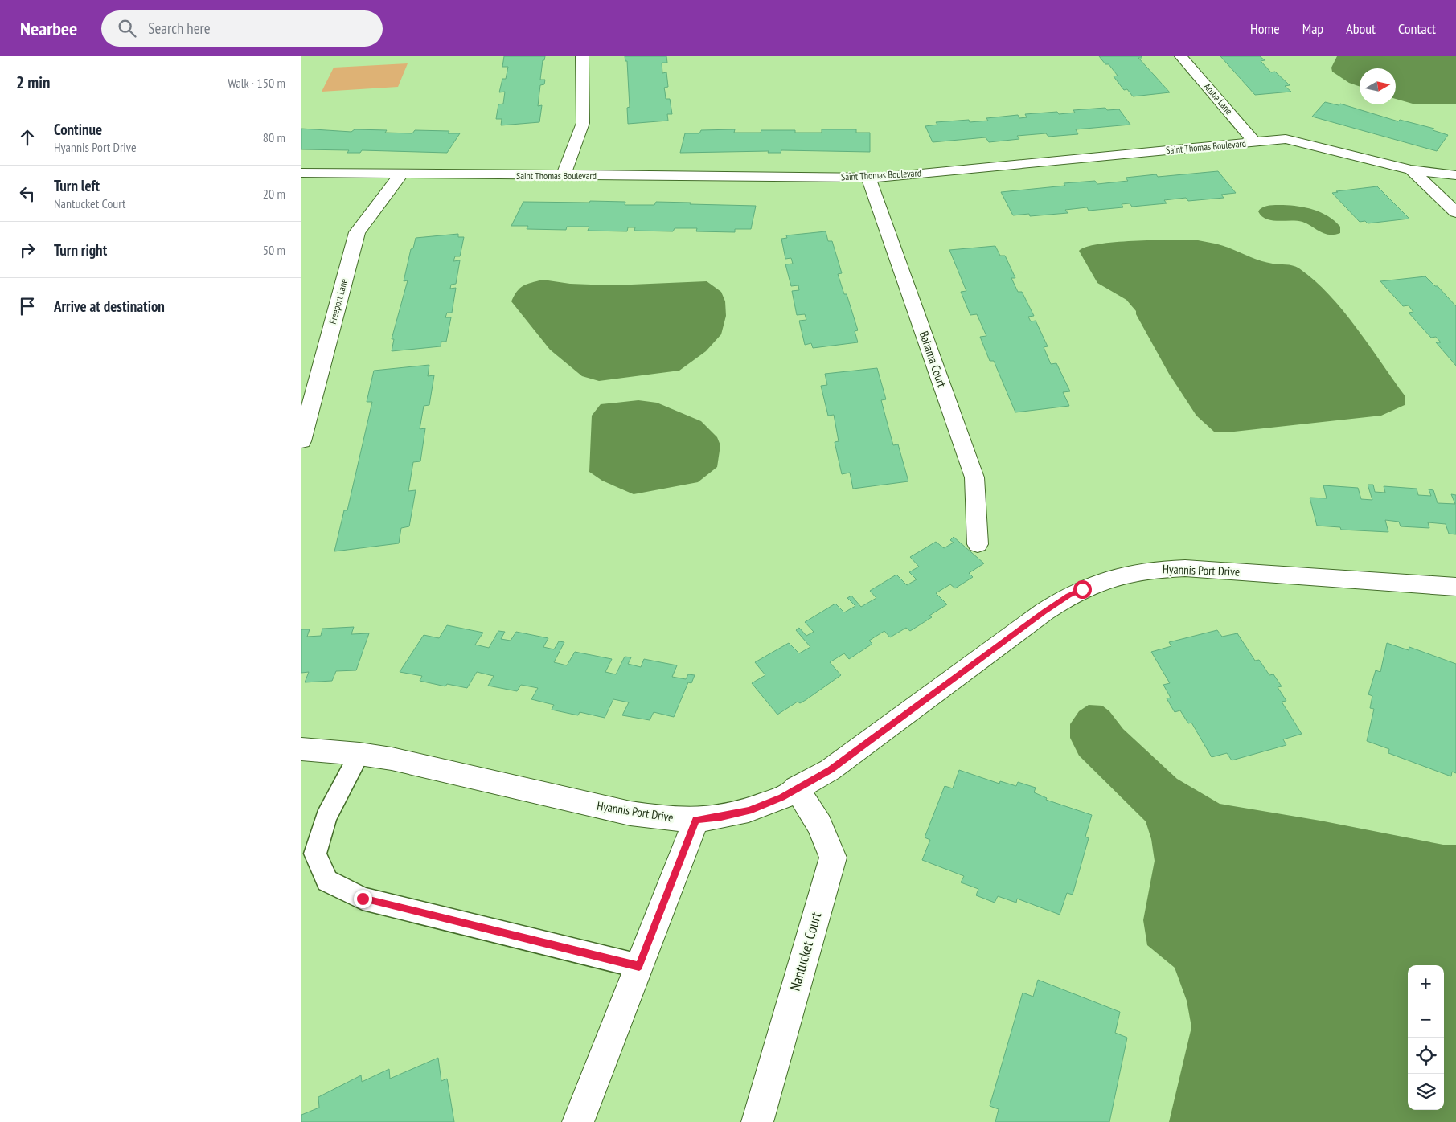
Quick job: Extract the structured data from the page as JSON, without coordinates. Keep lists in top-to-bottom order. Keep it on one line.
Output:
{"streets":{"street":["Aruba Lane","Saint Thomas Boulevard","Freeport Lane","Bahama Court","Hyannis Port Drive","Nantucket Court"]},"crossings":[["Aruba Lane","Saint Thomas Boulevard"],["Saint Thomas Boulevard","Freeport Lane"],["Saint Thomas Boulevard","Bahama Court"],["Hyannis Port Drive","Nantucket Court"]],"north":"right","page":{"header":"Nearbee","search":"Search here","nav":["Home","Map","About","Contact"],"heading":["2 min","Walk · 150 m"],"list":[["Continue","Hyannis Port Drive","80 m"],["Turn left","Nantucket Court","20 m"],["Turn right","50 m"],"Arrive at destination"],"map_buttons":["+","−"]}}
